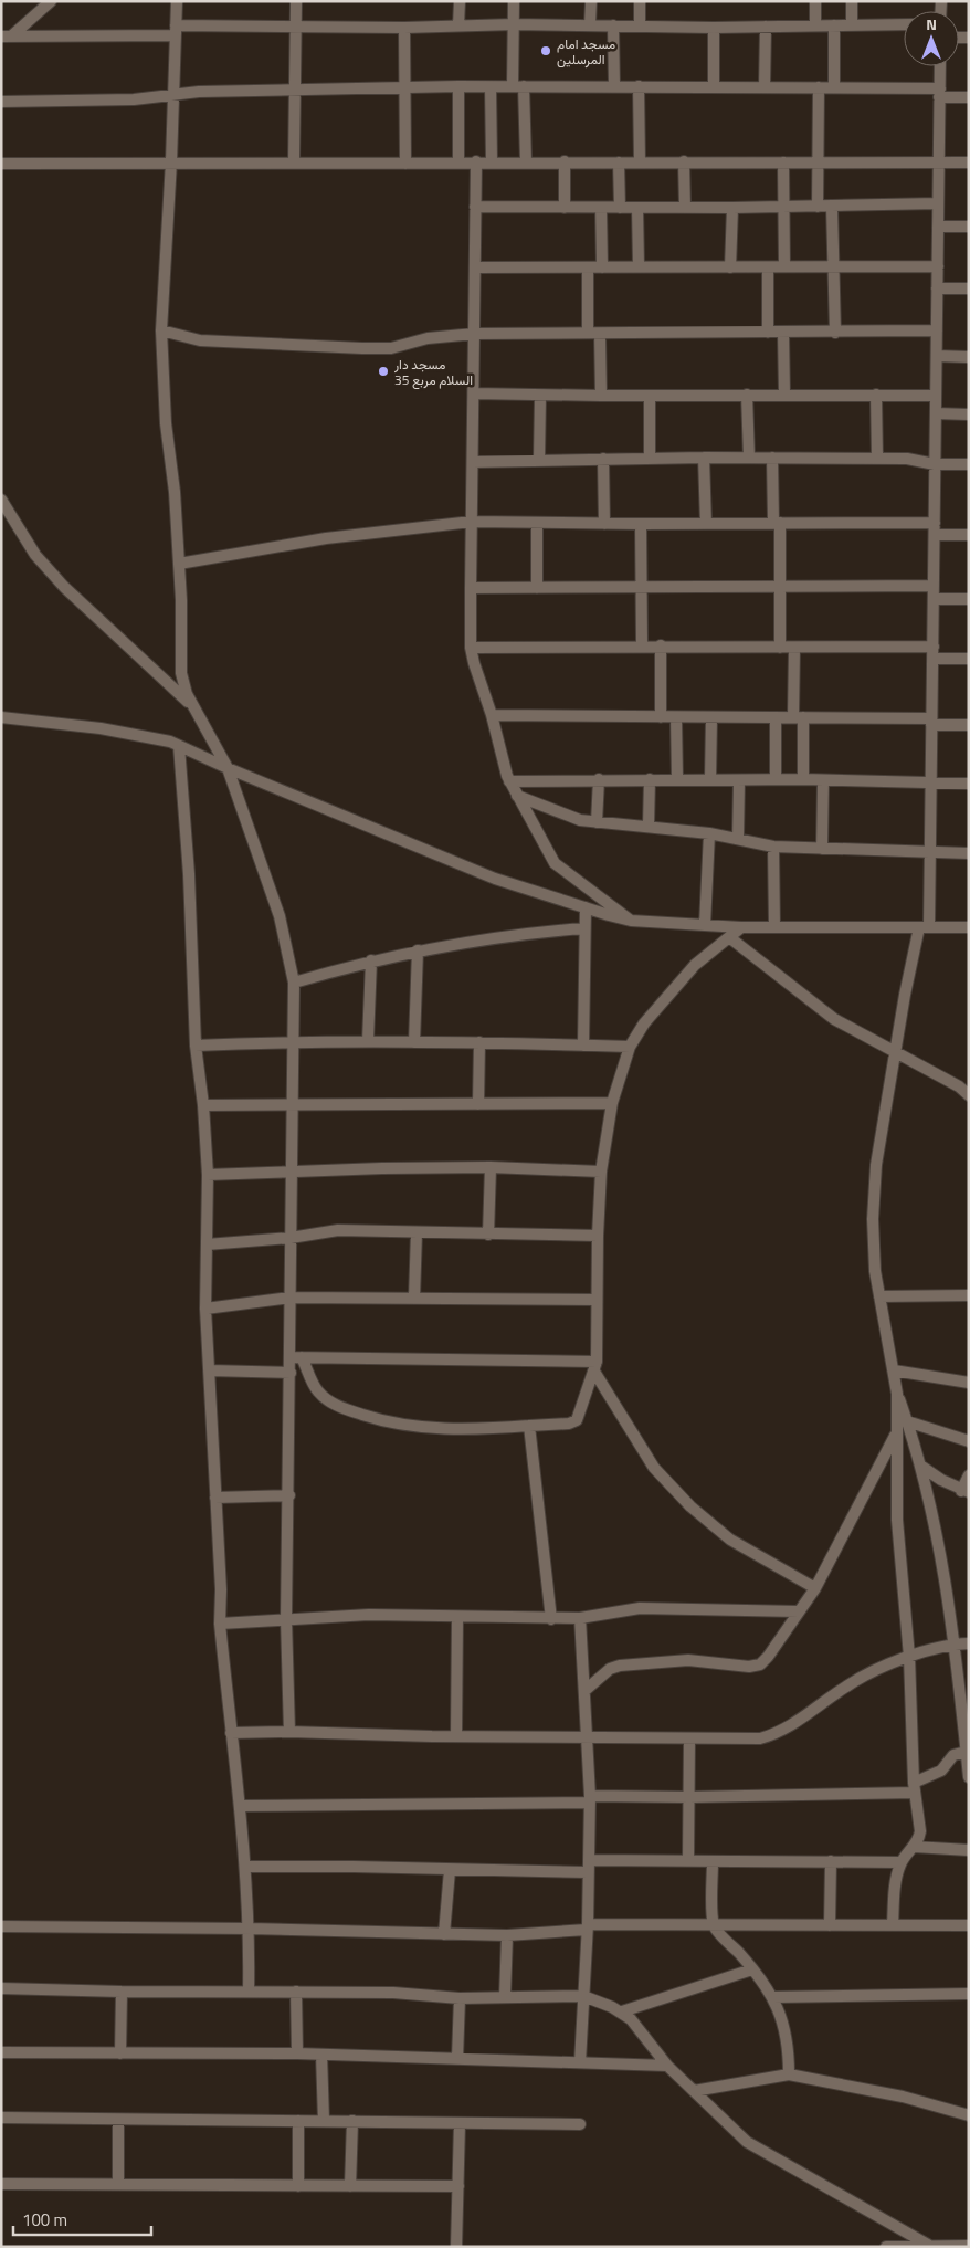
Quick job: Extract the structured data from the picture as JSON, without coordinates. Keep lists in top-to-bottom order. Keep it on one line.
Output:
{"places":["مسجد امام المرسلين","مسجد دار السلام مربع 35"],"scale_bar":"100 m","north":"top"}
